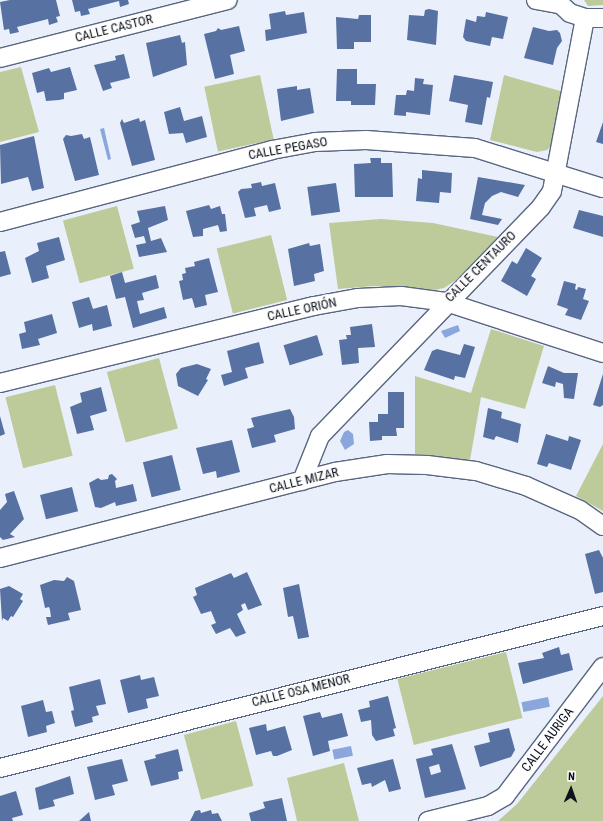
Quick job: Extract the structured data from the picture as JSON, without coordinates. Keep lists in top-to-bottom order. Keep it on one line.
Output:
{"streets":{"street":["CALLE CASTOR","CALLE PEGASO","CALLE CENTAURO","CALLE ORIÓN","CALLE MIZAR","CALLE OSA MENOR","CALLE AURIGA"]},"crossings":[["CALLE PEGASO","CALLE CENTAURO"],["CALLE CENTAURO","CALLE ORIÓN"],["CALLE CENTAURO","CALLE MIZAR"]],"north":"top"}
